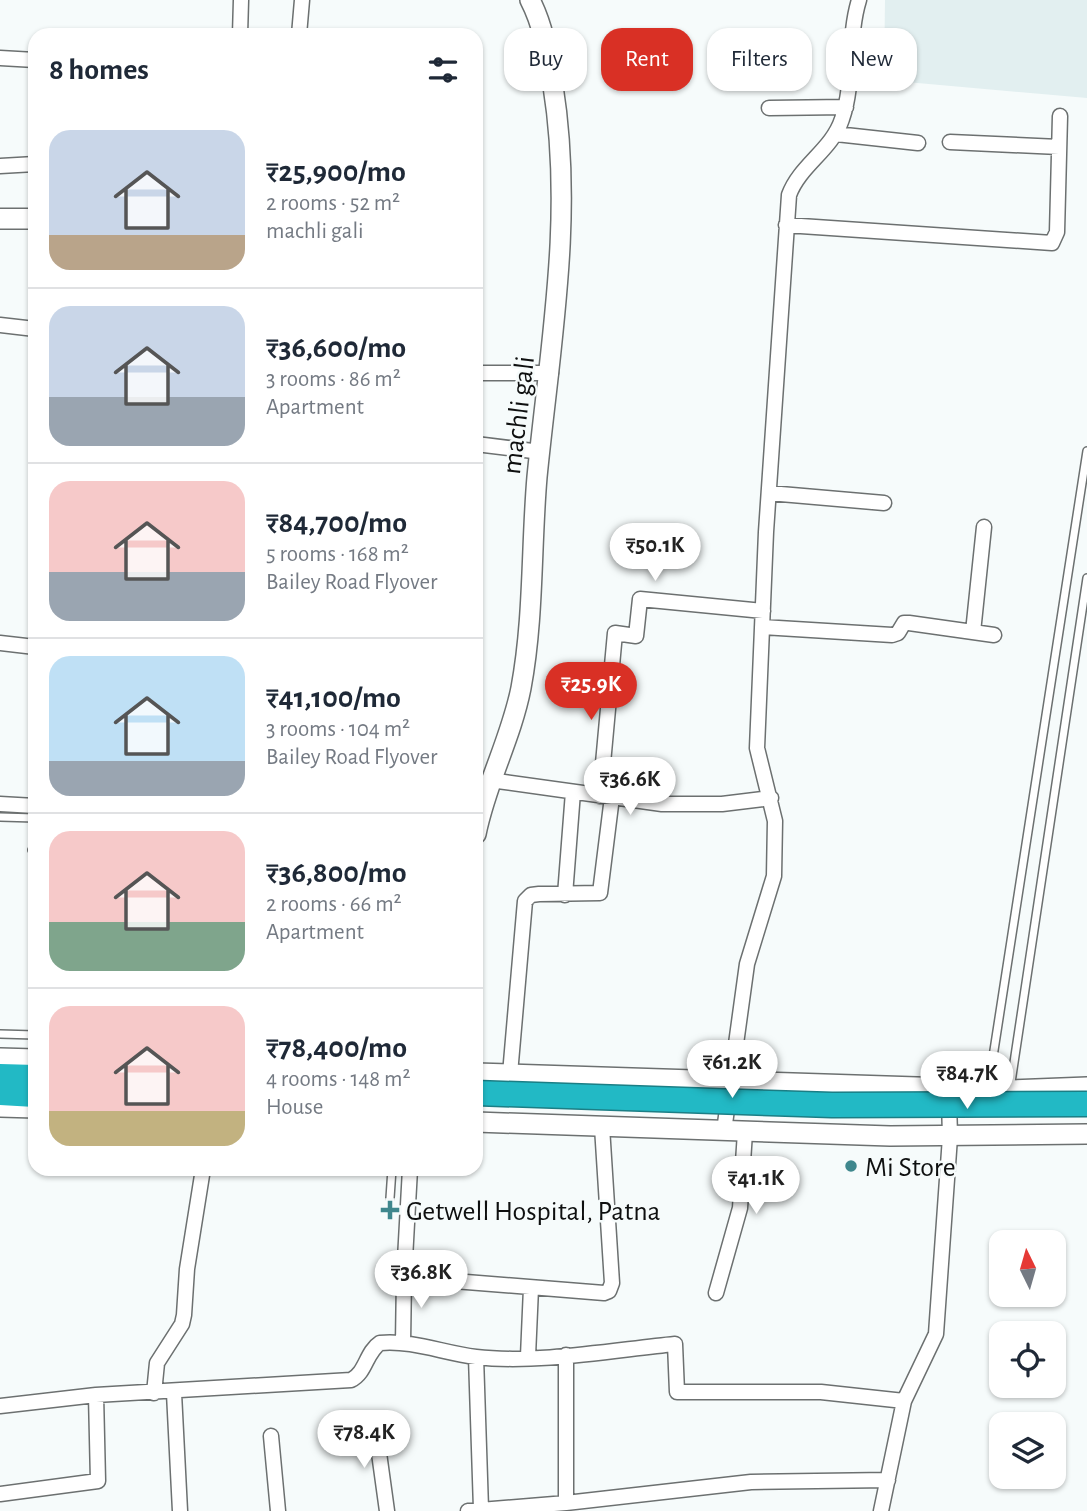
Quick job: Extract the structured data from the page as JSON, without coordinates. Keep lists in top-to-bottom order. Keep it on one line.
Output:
{"streets":{"main road":["machli gali"]},"places":{"other":["Mi Store"],"health":["Getwell Hospital, Patna"]},"north":"top","page":{"chip":["Buy","Rent","Filters","New"],"heading":"8 homes","list":[{"name":"₹25,900/mo","note":"2 rooms · 52 m² · machli gali"},{"name":"₹36,600/mo","note":"3 rooms · 86 m² · Apartment"},{"name":"₹84,700/mo","note":"5 rooms · 168 m² · Bailey Road Flyover"},{"name":"₹41,100/mo","note":"3 rooms · 104 m² · Bailey Road Flyover"},{"name":"₹36,800/mo","note":"2 rooms · 66 m² · Apartment"},{"name":"₹78,400/mo","note":"4 rooms · 148 m² · House"}],"price":["₹50.1K","₹25.9K","₹36.6K","₹61.2K","₹84.7K","₹41.1K","₹36.8K","₹78.4K"]}}
